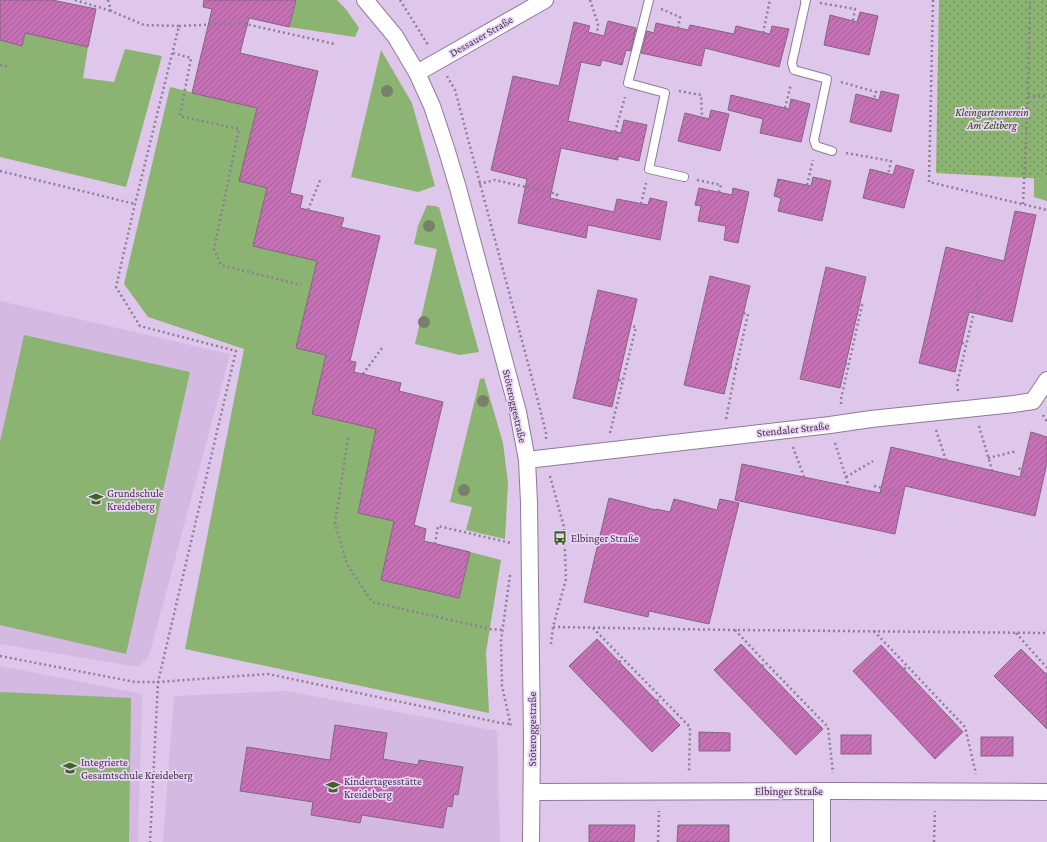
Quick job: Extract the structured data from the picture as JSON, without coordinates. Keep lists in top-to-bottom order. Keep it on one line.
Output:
{"streets":{"street":["Dessauer Straße","Stöteroggestraße","Stendaler Straße","Elbinger Straße"]},"crossings":[["Dessauer Straße","Stöteroggestraße"],["Stöteroggestraße","Stendaler Straße"],["Stöteroggestraße","Elbinger Straße"]],"parks":["Kleingartenverein Am Zeltberg"],"places":{"school or university":["Grundschule Kreideberg","Integrierte Gesamtschule Kreideberg","Kindertagesstätte Kreideberg"],"bus stop":["Elbinger Straße"]}}
